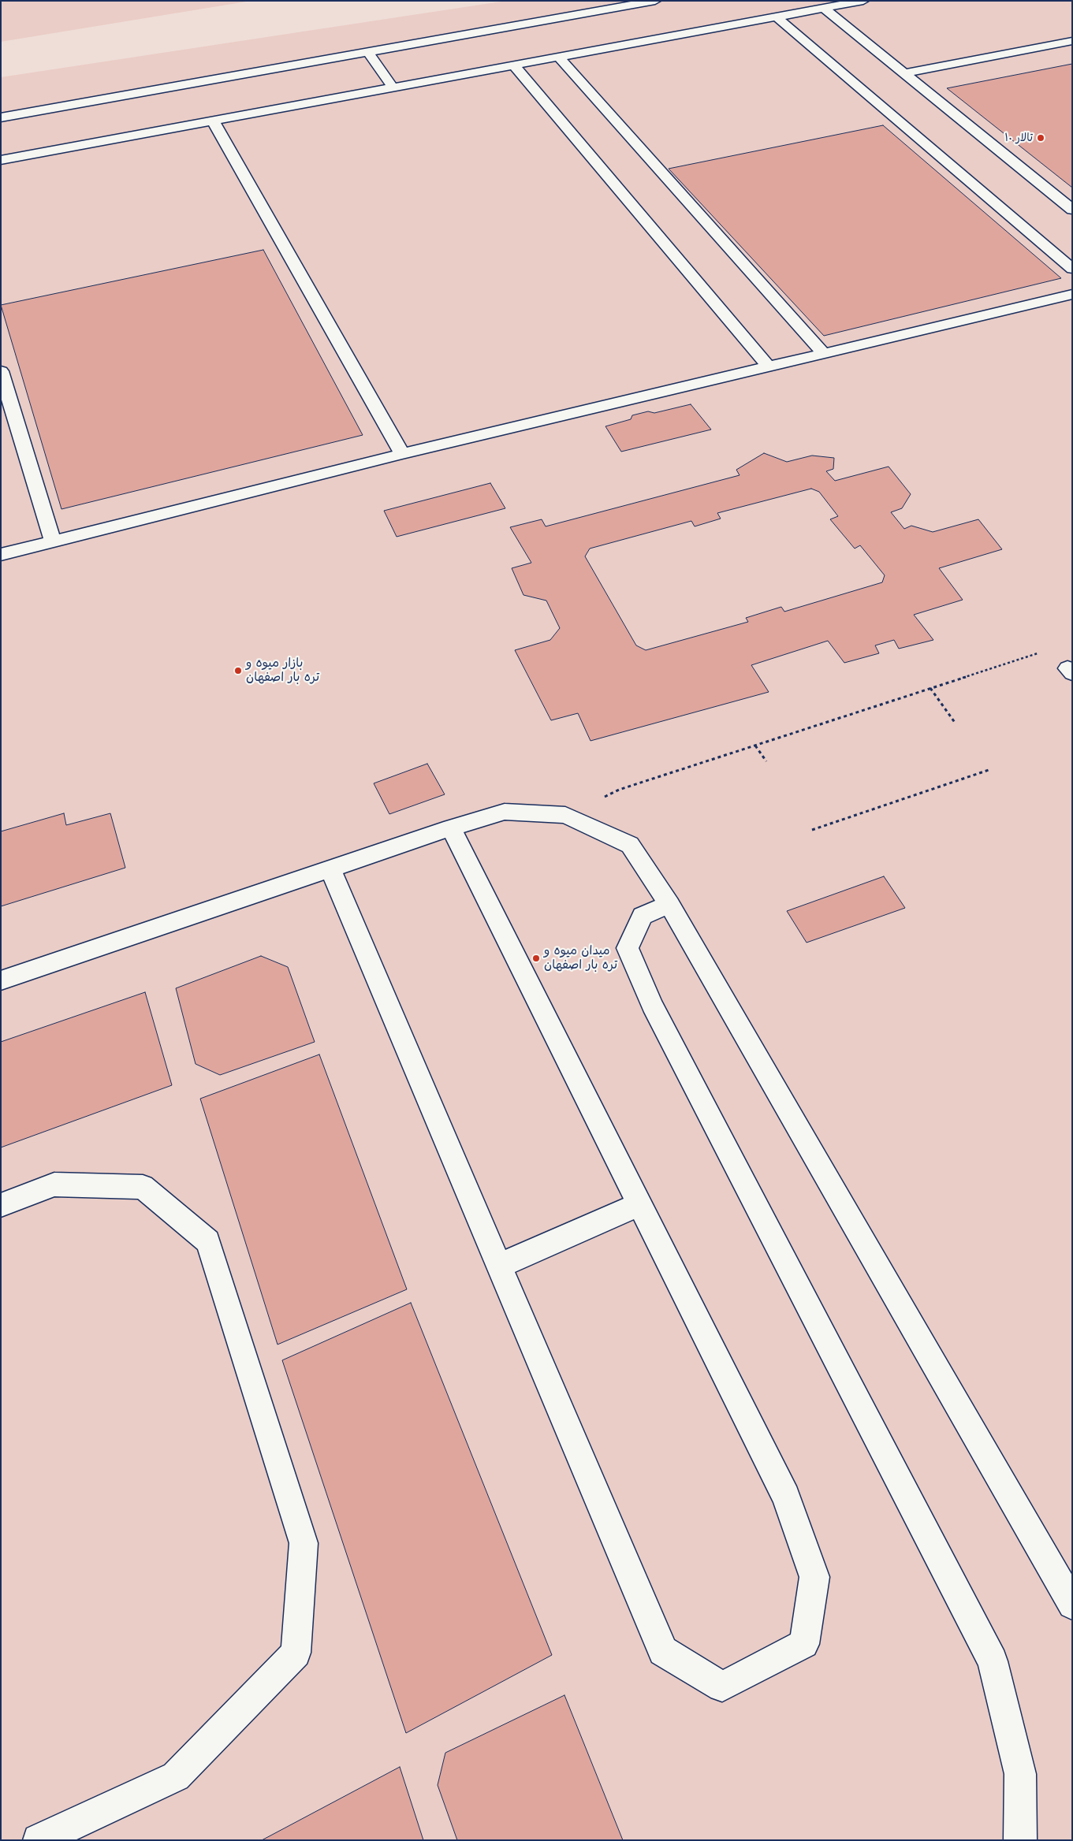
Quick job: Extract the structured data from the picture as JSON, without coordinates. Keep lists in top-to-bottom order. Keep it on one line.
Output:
{"places":["تالار ۱۰","بازار میوه و تره بار اصفهان","میدان میوه و تره بار اصفهان"]}
